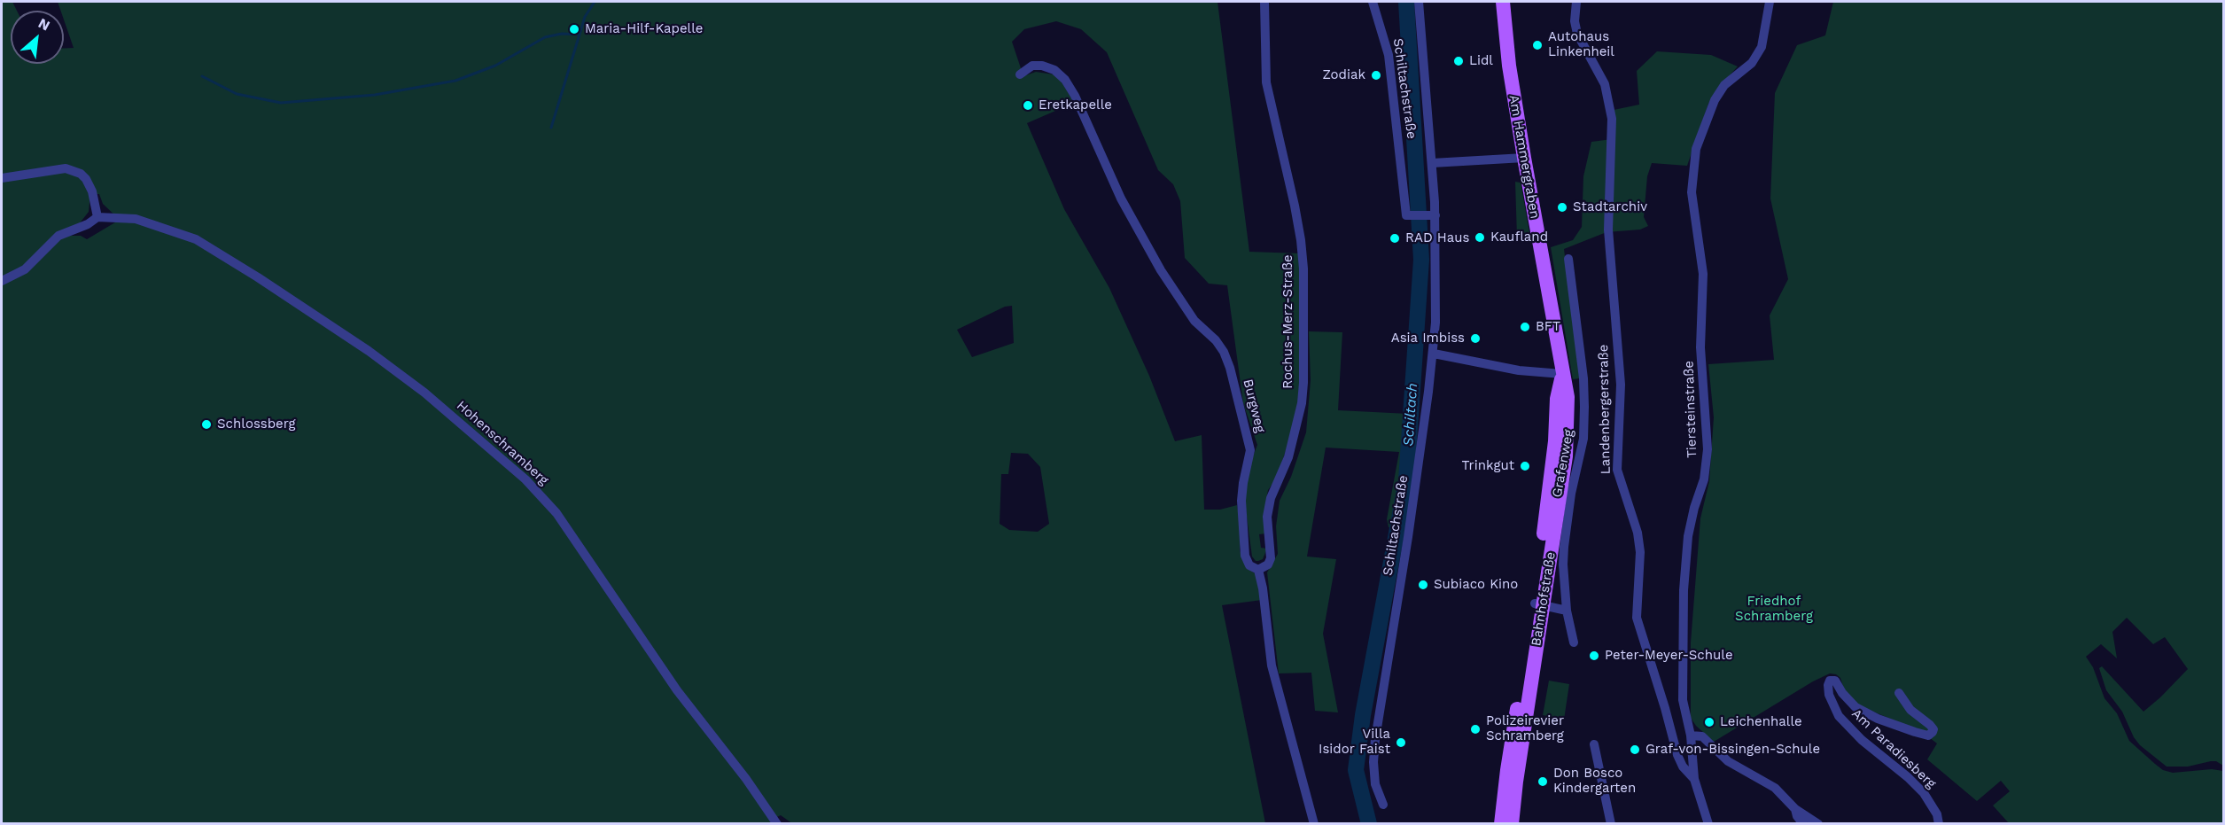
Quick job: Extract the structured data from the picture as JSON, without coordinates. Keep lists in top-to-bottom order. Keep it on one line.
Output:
{"streets":{"main road":["Am Hammergraben","Bahnhofstraße"],"street":["Schiltachstraße","Rochus-Merz-Straße","Burgweg","Landenbergerstraße","Tiersteinstraße","Hohenschramberg","Grafenweg","Am Paradiesberg"]},"crossings":[["Am Hammergraben","Bahnhofstraße"],["Rochus-Merz-Straße","Burgweg"],["Landenbergerstraße","Tiersteinstraße"]],"water":["Schiltach"],"parks":["Friedhof Schramberg"],"places":["Maria-Hilf-Kapelle","Autohaus Linkenheil","Lidl","Zodiak","Eretkapelle","Stadtarchiv","Kaufland","RAD Haus","BFT","Asia Imbiss","Schlossberg","Trinkgut","Subiaco Kino","Peter-Meyer-Schule","Leichenhalle","Polizeirevier Schramberg","Villa Isidor Faist","Graf-von-Bissingen-Schule","Don Bosco Kindergarten"],"north":"top right"}
